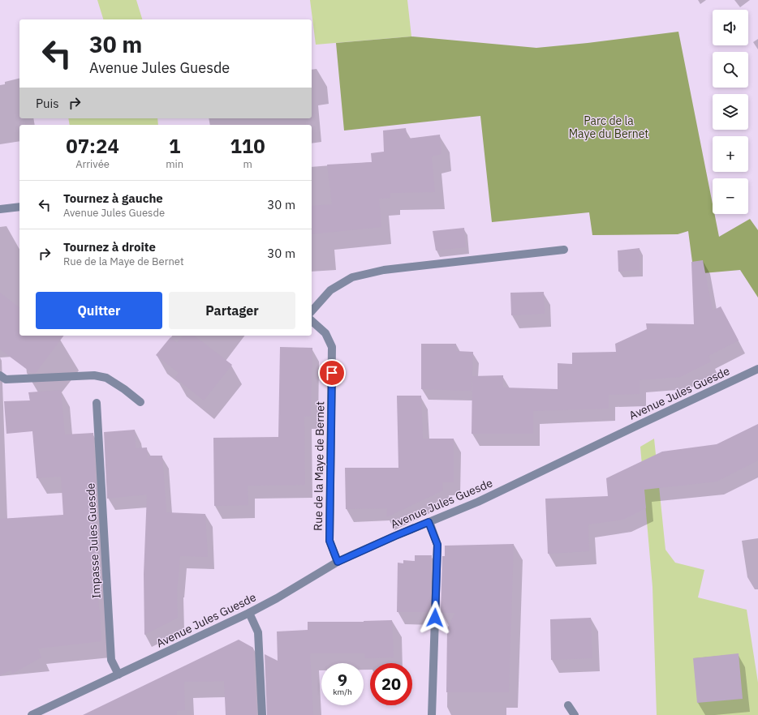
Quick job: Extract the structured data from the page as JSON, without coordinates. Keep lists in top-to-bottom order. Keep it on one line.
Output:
{"streets":{"street":["Avenue Jules Guesde","Rue de la Maye de Bernet","Impasse Jules Guesde"]},"crossings":[["Avenue Jules Guesde","Rue de la Maye de Bernet"],["Avenue Jules Guesde","Impasse Jules Guesde"]],"parks":["Parc de la Maye du Bernet"],"page":{"map_buttons":["+","−"],"turn":["30 m","Avenue Jules Guesde"],"then":"Puis","eta":["07:24","Arrivée","1","min","110","m"],"list":[{"name":"Tournez à gauche","note":"Avenue Jules Guesde","value":"30 m"},{"name":"Tournez à droite","note":"Rue de la Maye de Bernet","value":"30 m"}],"buttons":["Quitter","Partager"],"speed":"9 km/h","limit":"20"}}
